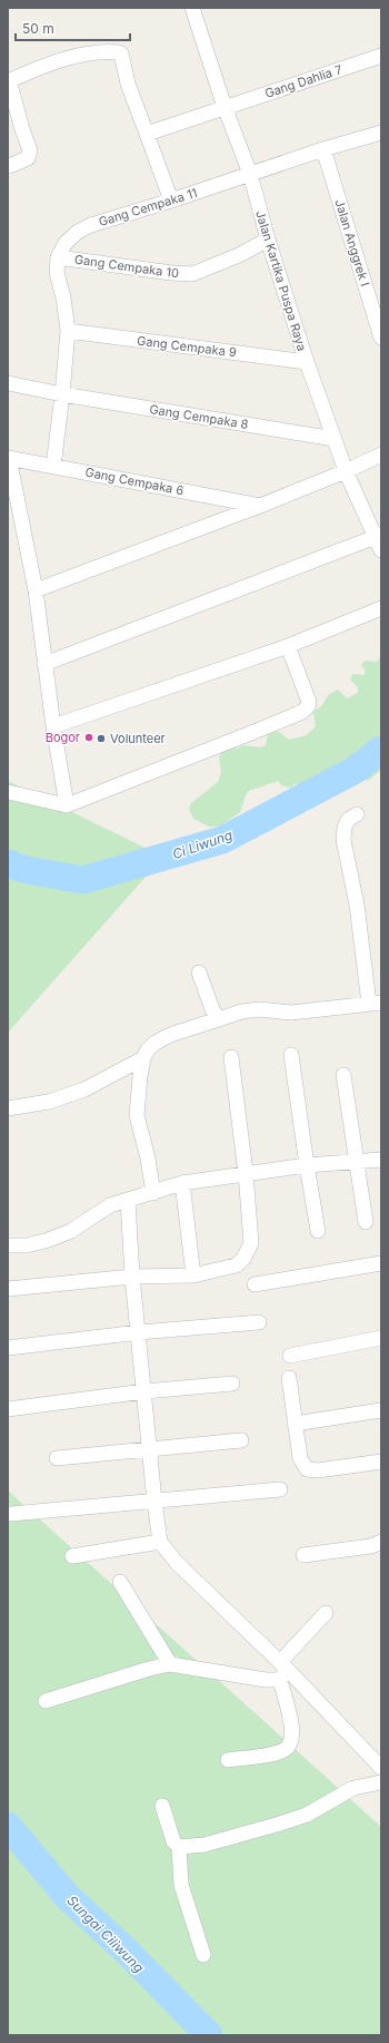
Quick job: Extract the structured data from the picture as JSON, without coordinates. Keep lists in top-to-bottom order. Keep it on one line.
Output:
{"streets":{"street":["Gang Dahlia 7","Gang Cempaka 11","Jalan Anggrek I","Gang Cempaka 10","Jalan Kartika Puspa Raya","Gang Cempaka 9","Gang Cempaka 8","Gang Cempaka 6"]},"crossings":[["Gang Dahlia 7","Jalan Kartika Puspa Raya"],["Gang Cempaka 11","Jalan Anggrek I"],["Gang Cempaka 11","Gang Cempaka 10"],["Gang Cempaka 11","Jalan Kartika Puspa Raya"],["Gang Cempaka 10","Jalan Kartika Puspa Raya"],["Jalan Kartika Puspa Raya","Gang Cempaka 9"],["Jalan Kartika Puspa Raya","Gang Cempaka 8"]],"water":["Ci Liwung","Sungai Ciliwung"],"places":["Bogor","Volunteer"],"scale_bar":"50 m"}
